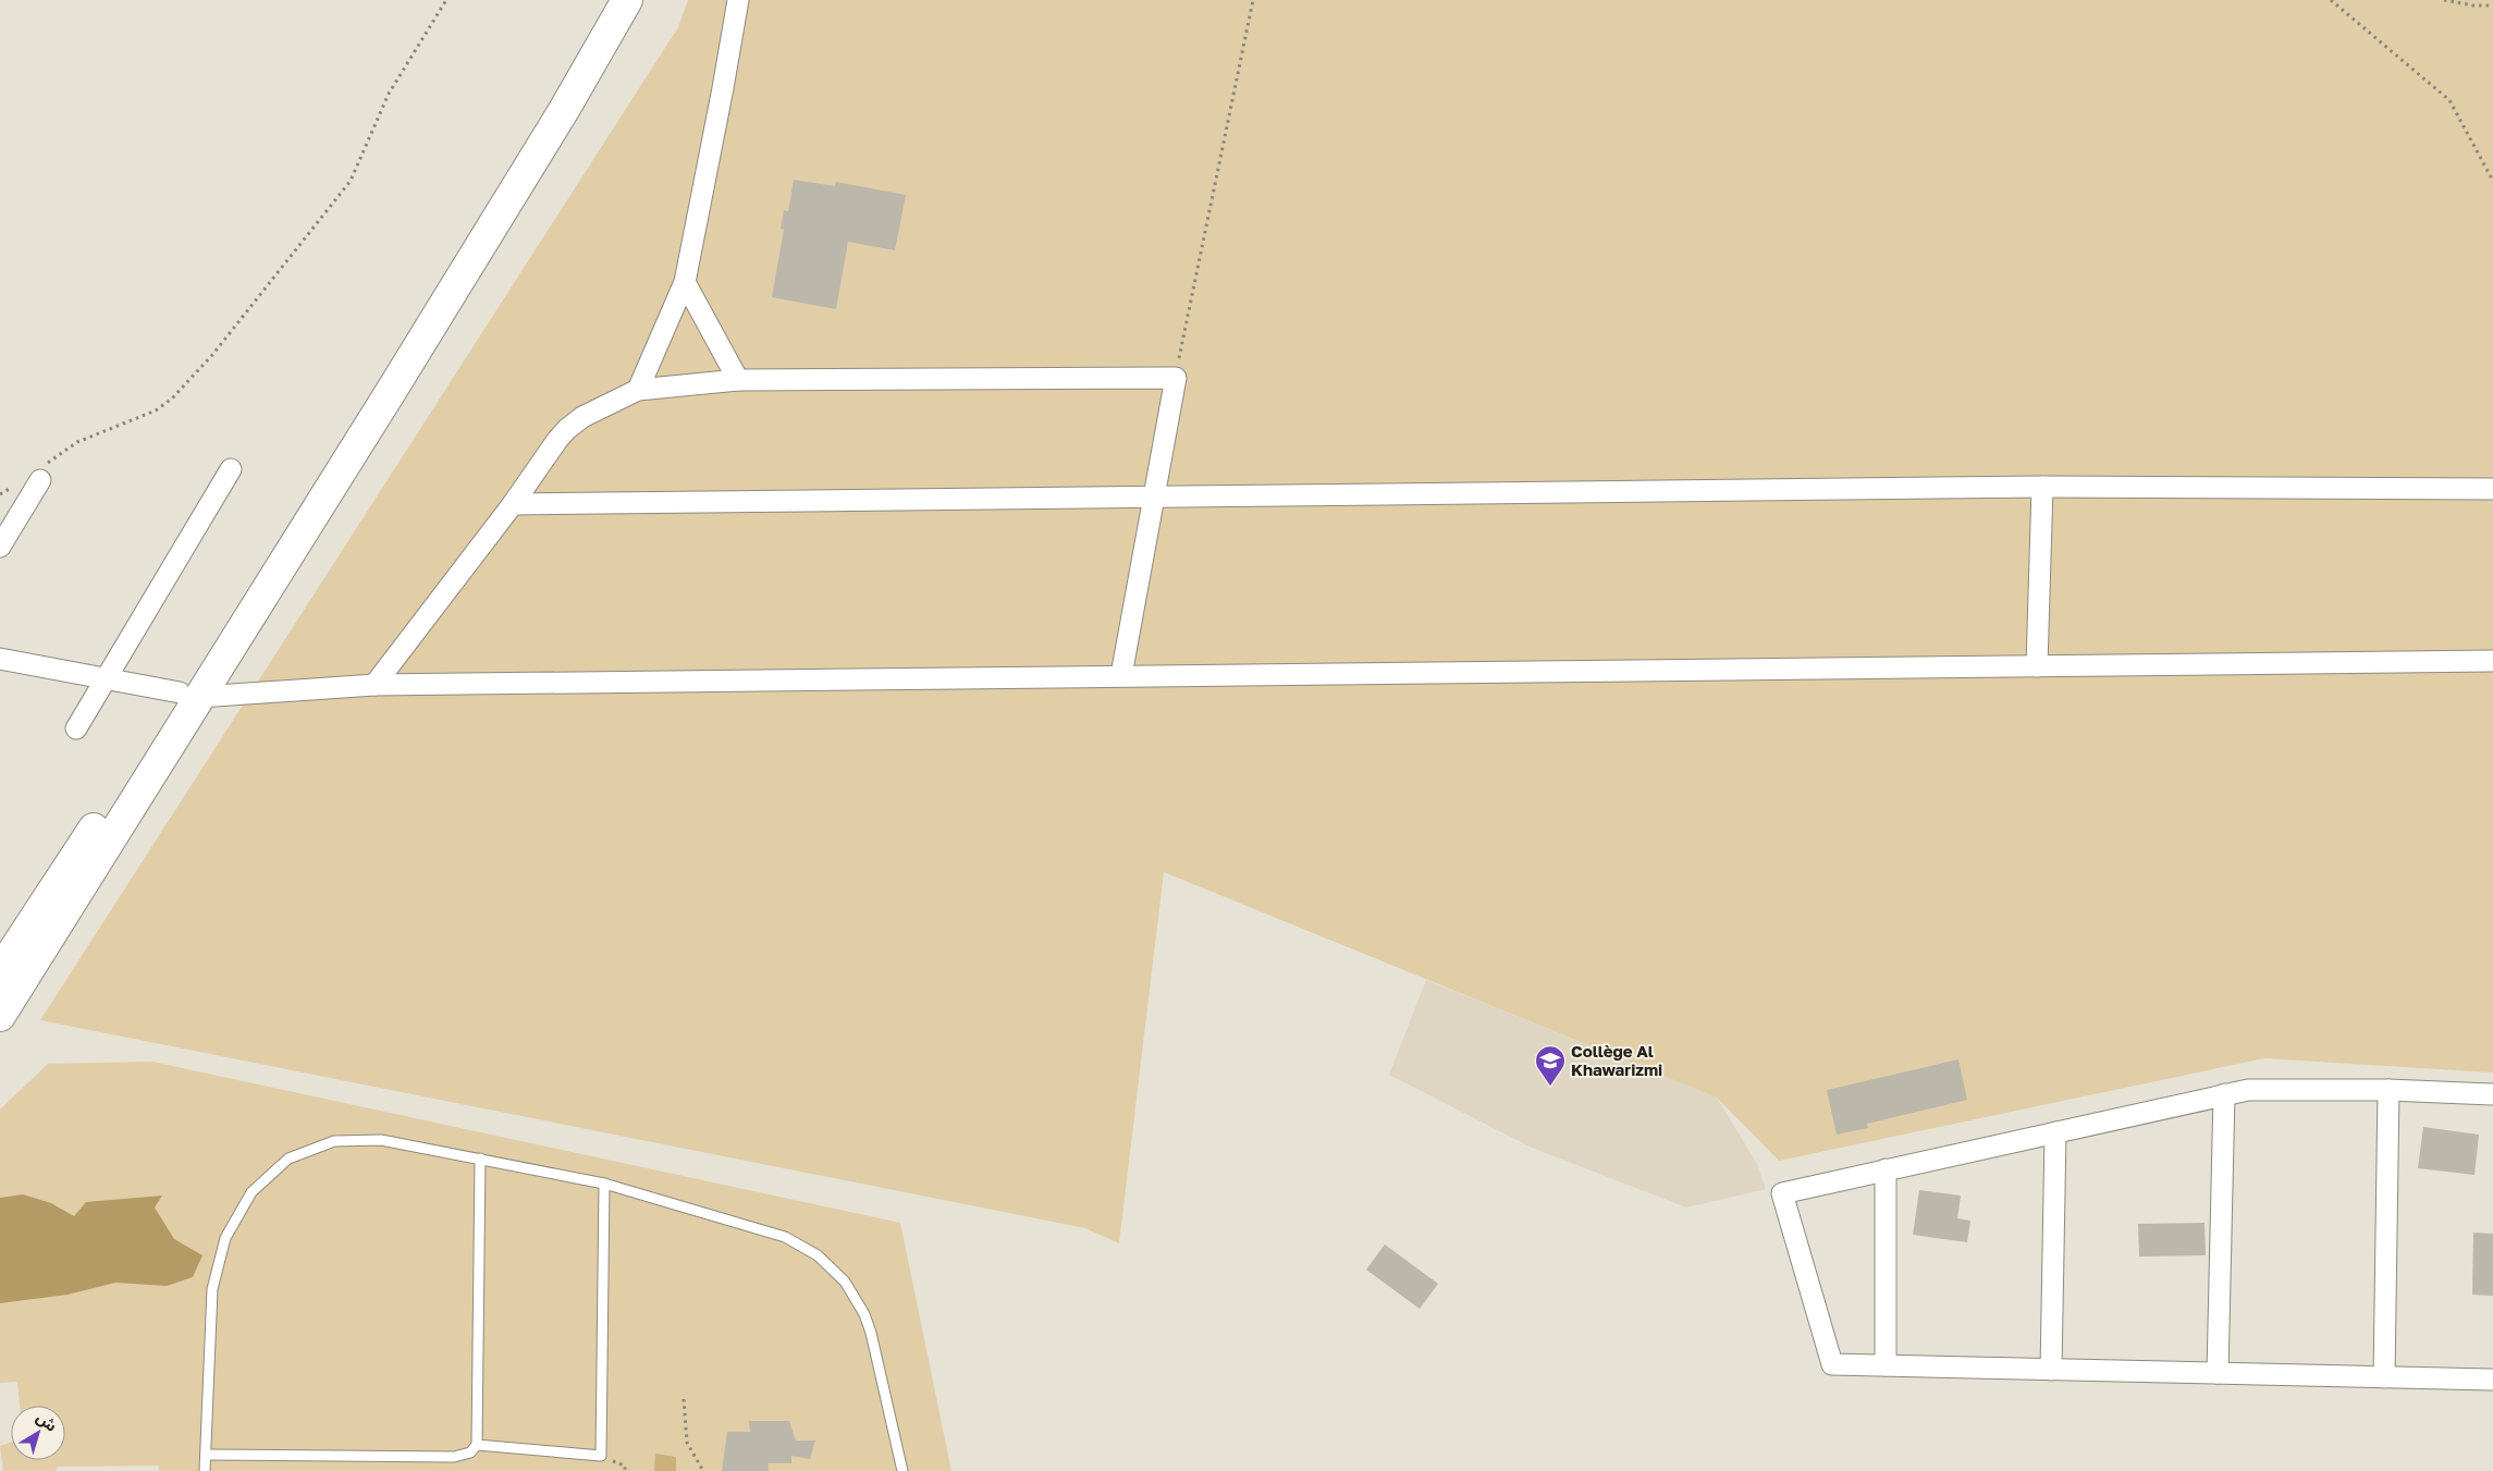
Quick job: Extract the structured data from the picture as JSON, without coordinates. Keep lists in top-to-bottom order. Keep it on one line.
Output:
{"places":{"school or university":["Collège Al Khawarizmi"]},"north":"top right"}
